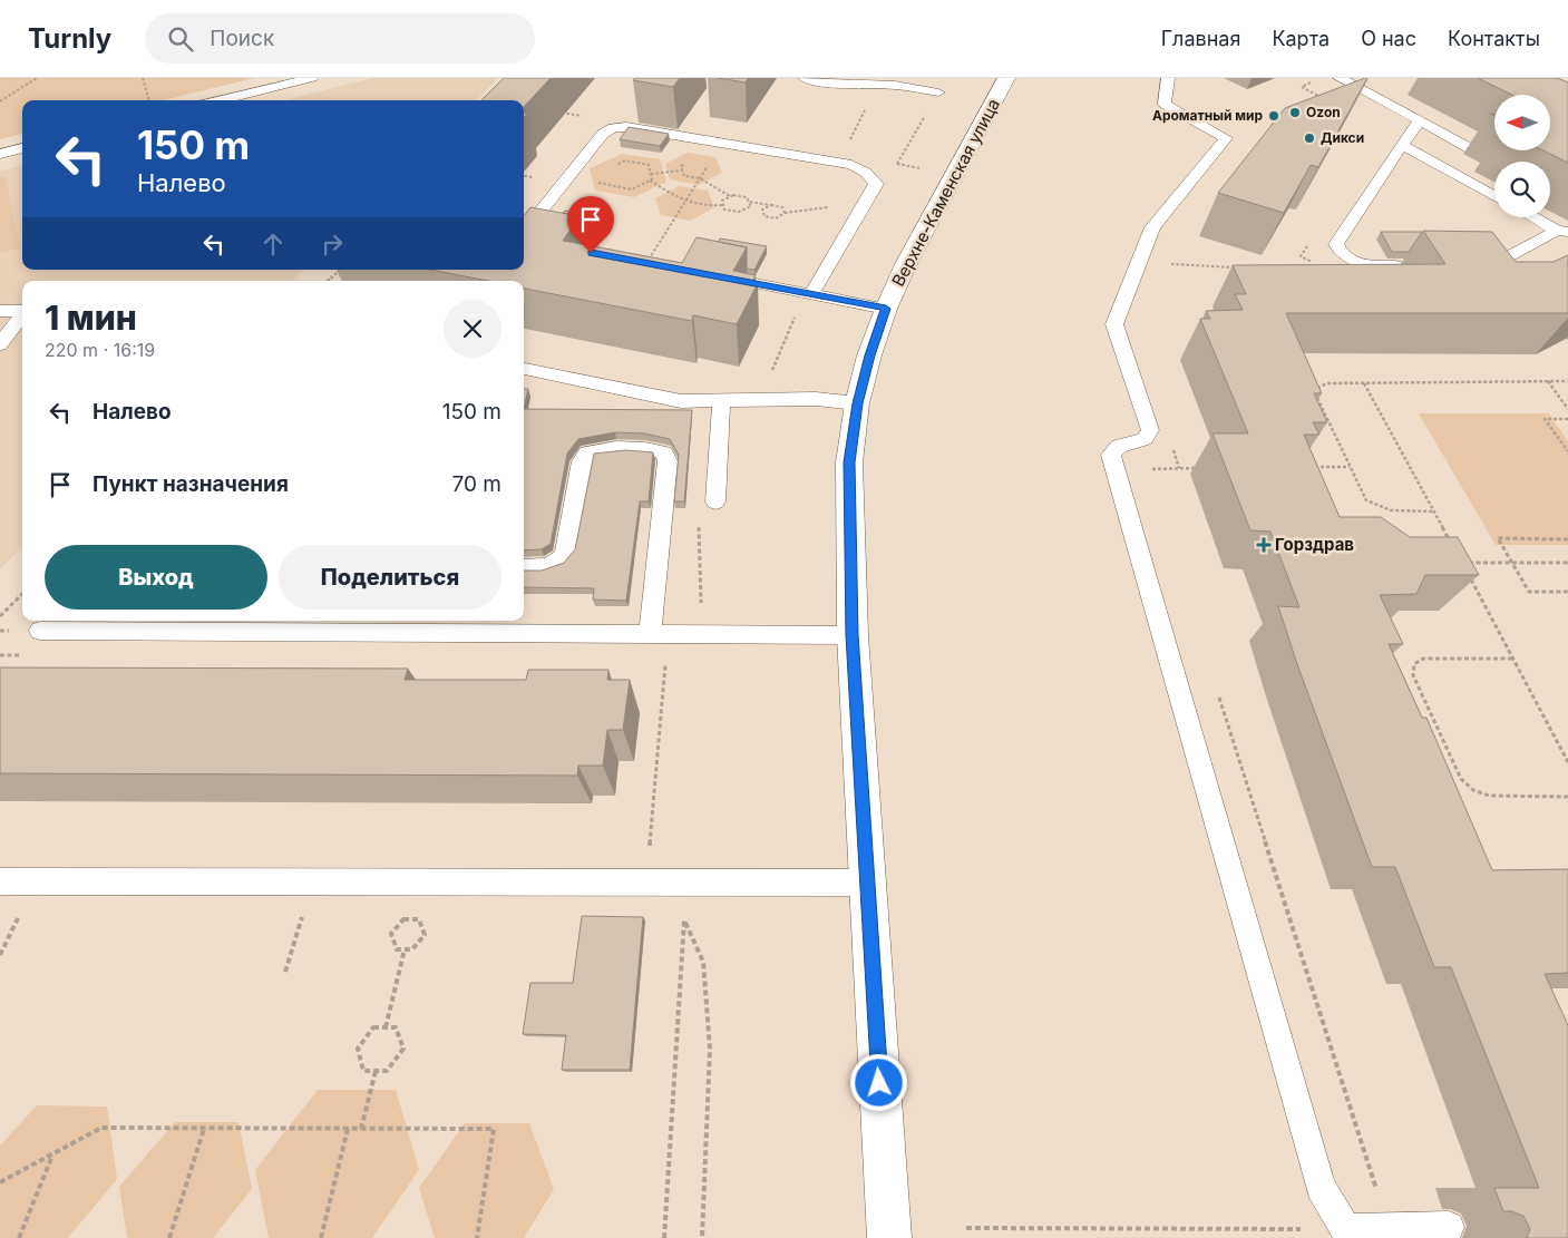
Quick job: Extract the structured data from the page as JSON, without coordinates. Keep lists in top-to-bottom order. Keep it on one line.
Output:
{"streets":{"street":["Верхне-Каменская улица"]},"places":{"other":["Ozon","Ароматный мир","Дикси"],"health":["Горздрав"]},"north":"left","page":{"header":"Turnly","search":"Поиск","nav":["Главная","Карта","О нас","Контакты"],"turn":["150 m","Налево"],"heading":["1 мин","220 m · 16:19"],"list":[{"name":"Налево","value":"150 m"},{"name":"Пункт назначения","value":"70 m"}],"buttons":["Выход","Поделиться"]}}
